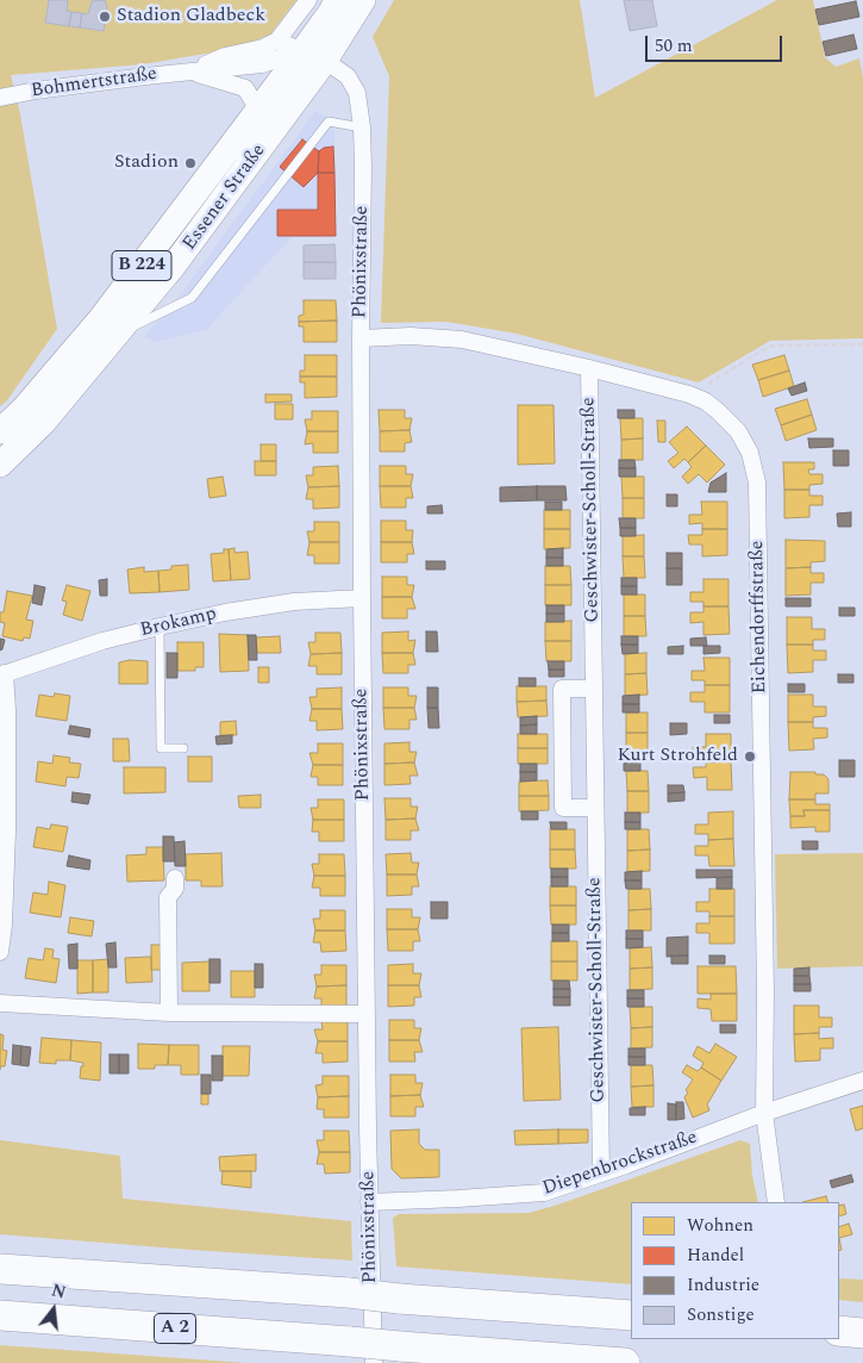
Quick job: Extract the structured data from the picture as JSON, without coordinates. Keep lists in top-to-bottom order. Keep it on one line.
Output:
{"streets":{"highway":["A 2"],"main road":["Essener Straße","B 224"],"street":["Bohmertstraße","Phönixstraße","Geschwister-Scholl-Straße","Eichendorffstraße","Brokamp","Diepenbrockstraße"]},"crossings":[["Bohmertstraße","Essener Straße"],["Bohmertstraße","Phönixstraße"],["Essener Straße","Phönixstraße"],["Phönixstraße","Eichendorffstraße"],["Phönixstraße","Brokamp"],["Phönixstraße","Diepenbrockstraße"],["Geschwister-Scholl-Straße","Eichendorffstraße"],["Geschwister-Scholl-Straße","Diepenbrockstraße"],["Eichendorffstraße","Diepenbrockstraße"]],"places":["Stadion Gladbeck","Stadion","Kurt Strohfeld"],"legend":["Wohnen","Handel","Industrie","Sonstige"],"scale_bar":"50 m","north":"top"}
